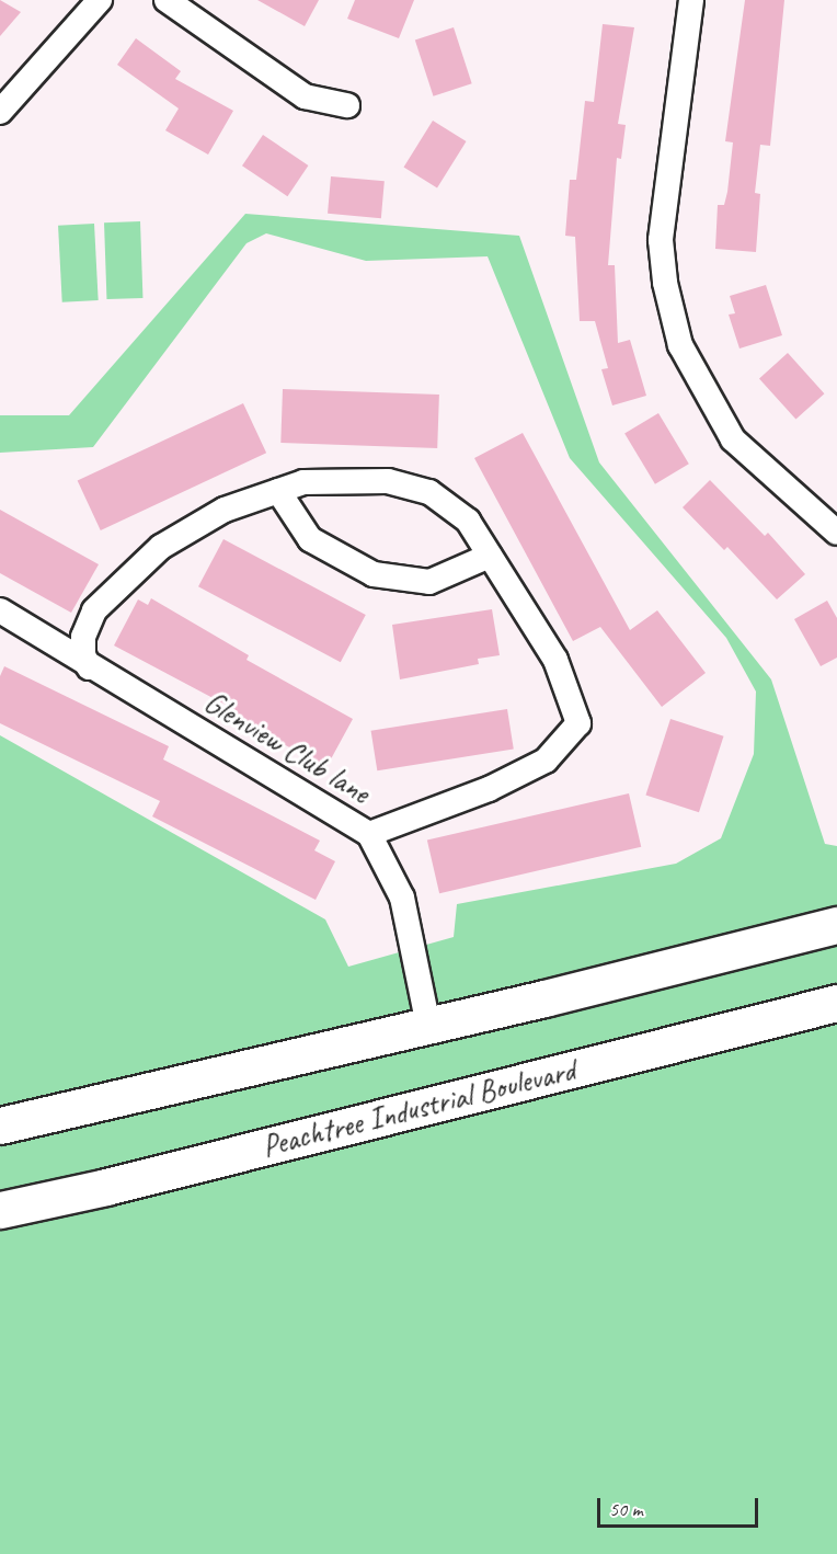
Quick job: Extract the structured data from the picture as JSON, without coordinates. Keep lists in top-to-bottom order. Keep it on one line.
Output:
{"streets":{"highway":["Peachtree Industrial Boulevard"],"street":["Glenview Club lane"]},"scale_bar":"50 m"}
